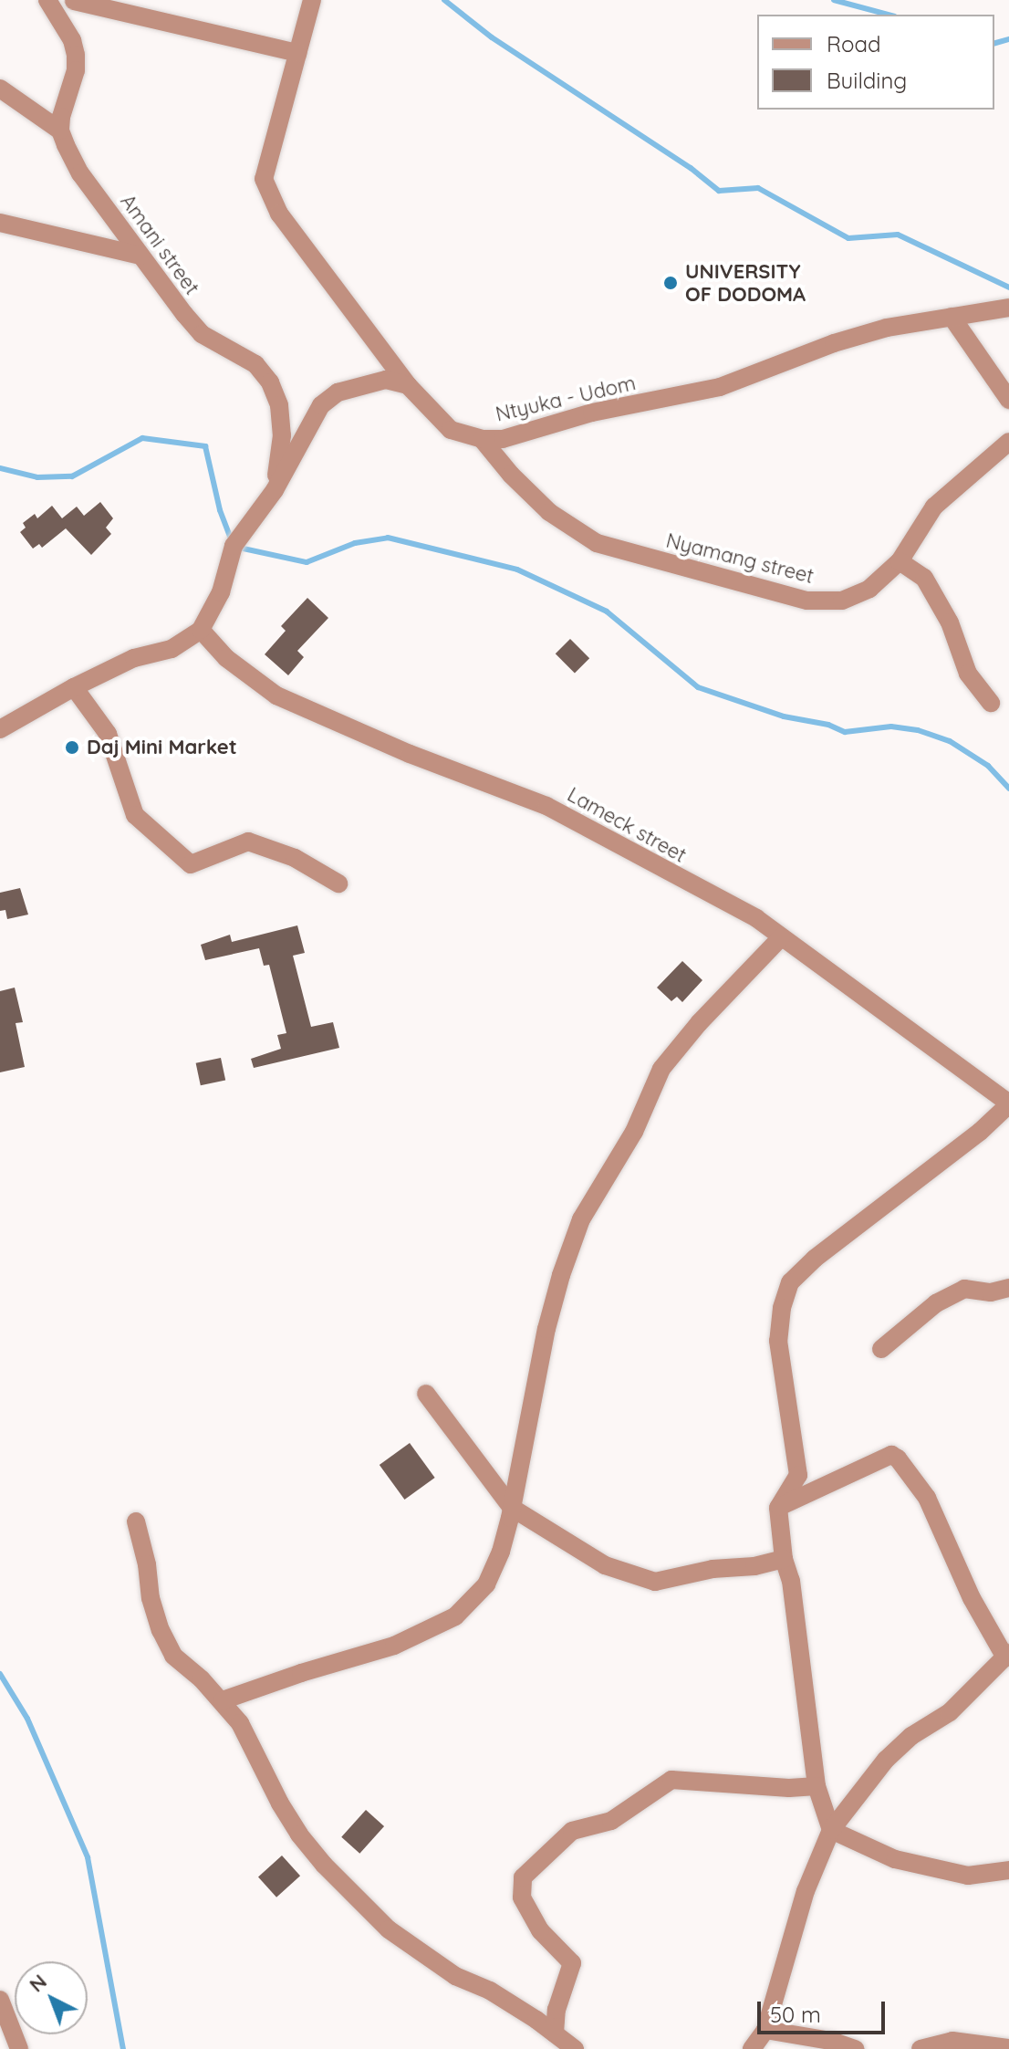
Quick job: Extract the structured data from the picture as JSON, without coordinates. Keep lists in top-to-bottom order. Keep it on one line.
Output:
{"streets":{"street":["Amani street","Ntyuka - Udom","Nyamang street","Lameck street"]},"crossings":[["Ntyuka - Udom","Nyamang street"]],"places":["UNIVERSITY OF DODOMA","Daj Mini Market"],"legend":["Road","Building"],"scale_bar":"50 m","north":"top left"}
